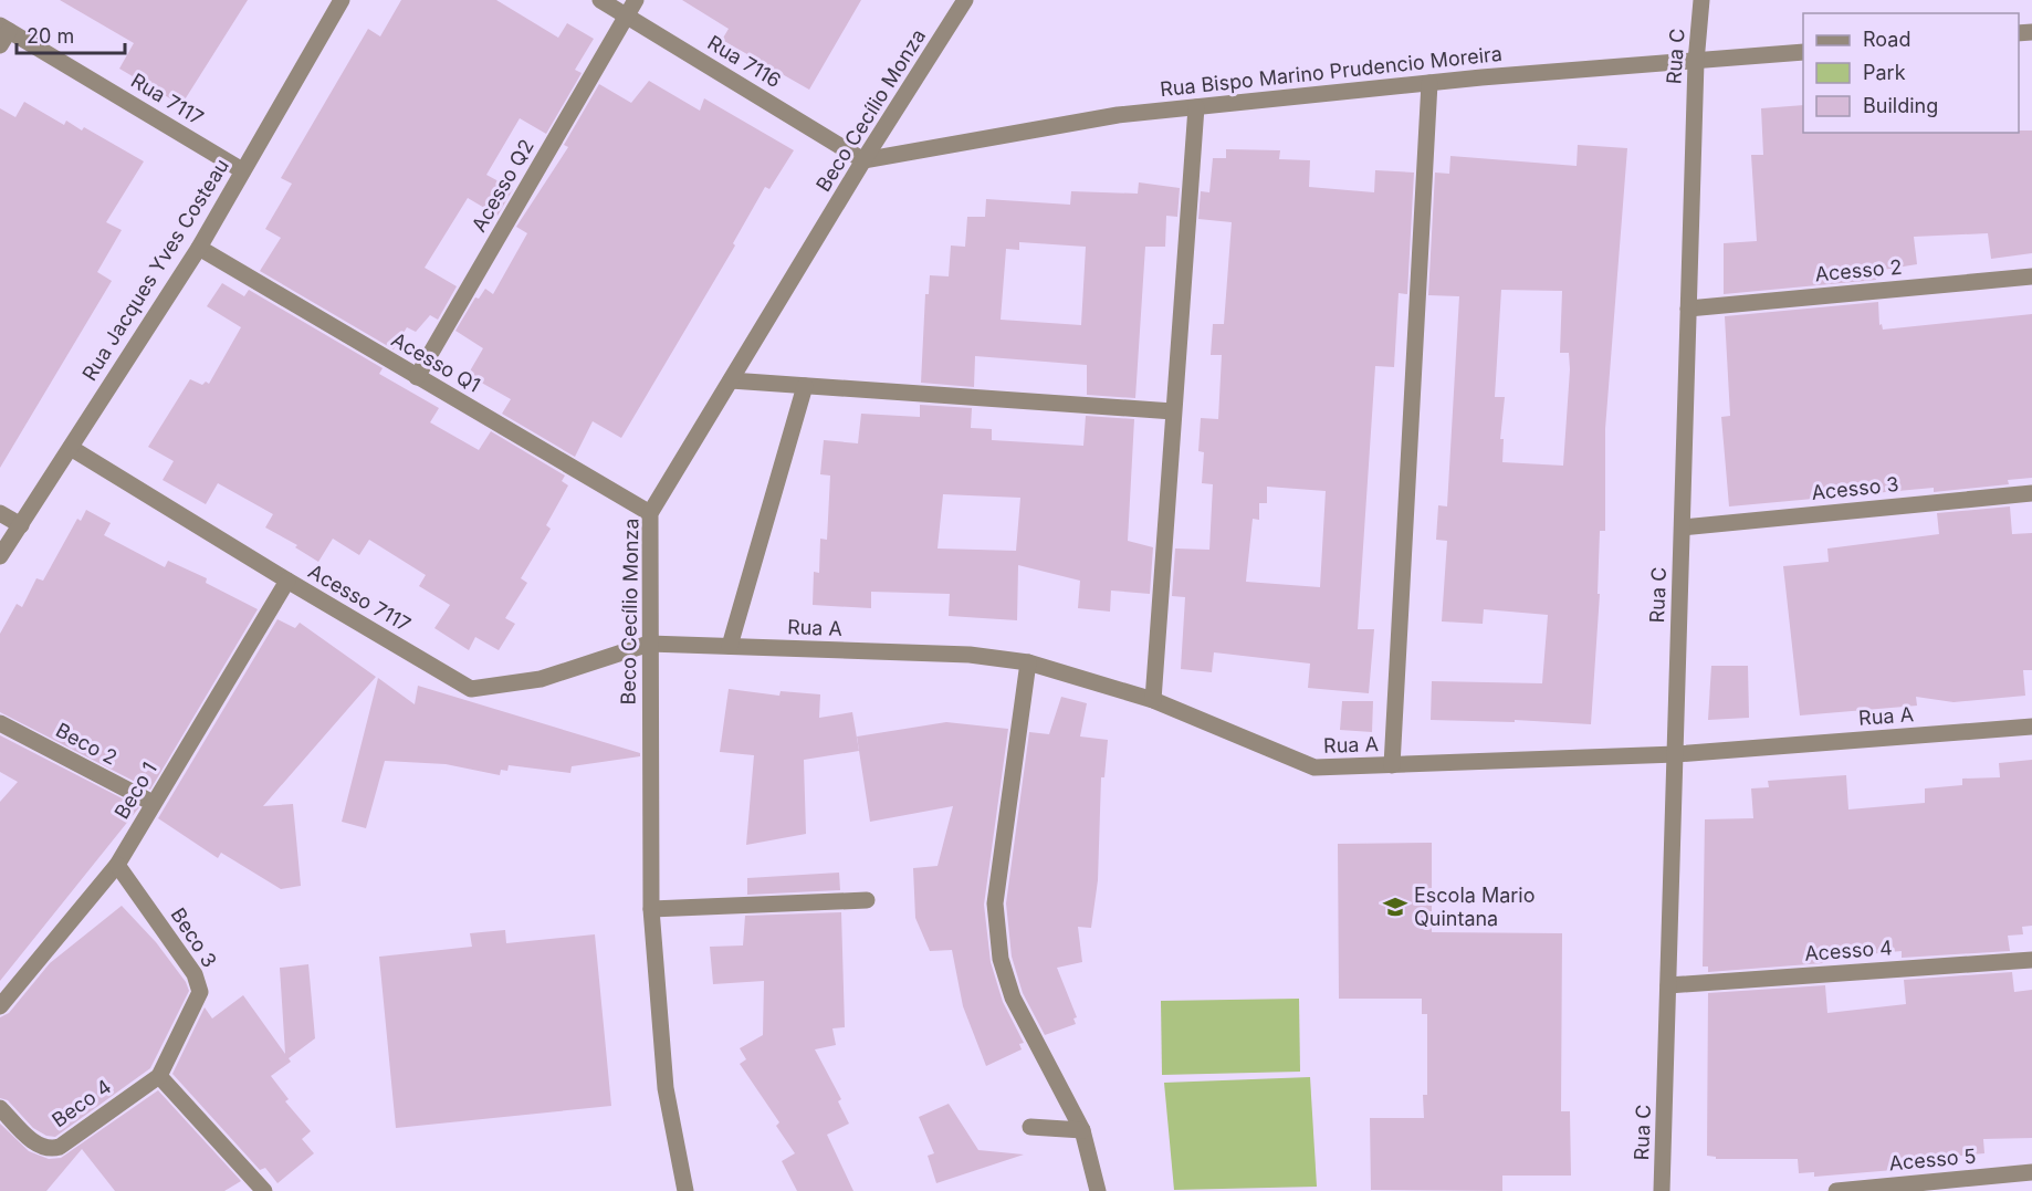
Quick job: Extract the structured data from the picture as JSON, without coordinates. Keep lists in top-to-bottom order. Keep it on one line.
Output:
{"streets":{"street":["Rua C","Rua 7116","Rua Bispo Marino Prudencio Moreira","Rua 7117","Beco Cecílio Monza","Acesso Q2","Rua Jacques Yves Costeau","Acesso 2","Acesso Q1","Acesso 3","Acesso 7117","Rua A","Beco 2","Beco 1","Beco 3","Acesso 4","Beco 4","Acesso 5"]},"crossings":[["Rua C","Rua Bispo Marino Prudencio Moreira"],["Rua C","Acesso 2"],["Rua C","Acesso 3"],["Rua C","Rua A"],["Rua C","Acesso 4"],["Rua 7116","Rua Bispo Marino Prudencio Moreira"],["Rua 7116","Beco Cecílio Monza"],["Rua 7116","Acesso Q2"],["Rua Bispo Marino Prudencio Moreira","Beco Cecílio Monza"],["Rua 7117","Rua Jacques Yves Costeau"],["Beco Cecílio Monza","Acesso Q1"],["Beco Cecílio Monza","Acesso 7117"],["Beco Cecílio Monza","Rua A"],["Acesso Q2","Acesso Q1"],["Rua Jacques Yves Costeau","Acesso Q1"],["Rua Jacques Yves Costeau","Acesso 7117"],["Acesso 7117","Rua A"],["Acesso 7117","Beco 1"],["Beco 2","Beco 1"],["Beco 1","Beco 3"],["Beco 3","Beco 4"]],"places":{"school or university":["Escola Mario Quintana"]},"legend":["Road","Park","Building"],"scale_bar":"20 m"}
